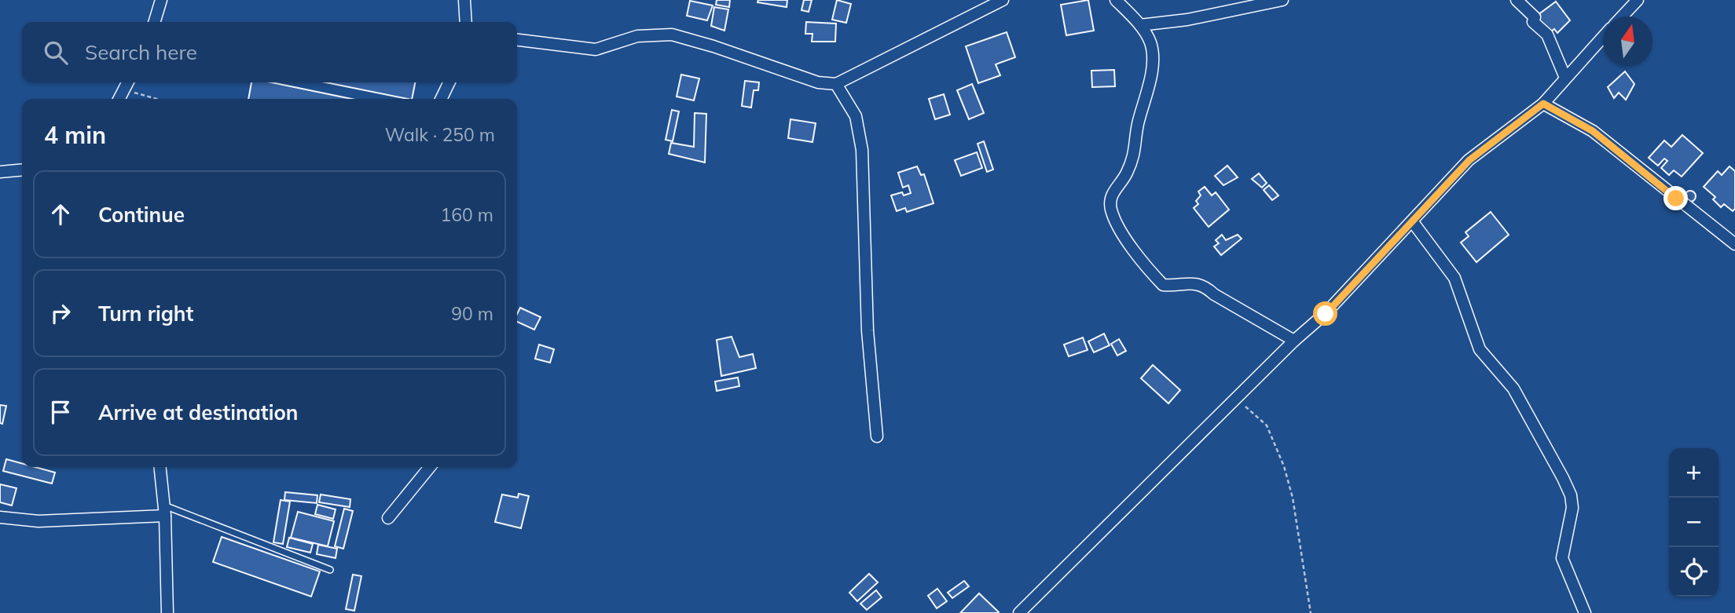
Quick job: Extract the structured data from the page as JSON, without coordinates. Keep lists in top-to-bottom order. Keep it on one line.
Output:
{"north":"top","page":{"search":"Search here","heading":["4 min","Walk · 250 m"],"list":[["Continue","160 m"],["Turn right","90 m"],"Arrive at destination"],"map_buttons":["+","−"]}}
